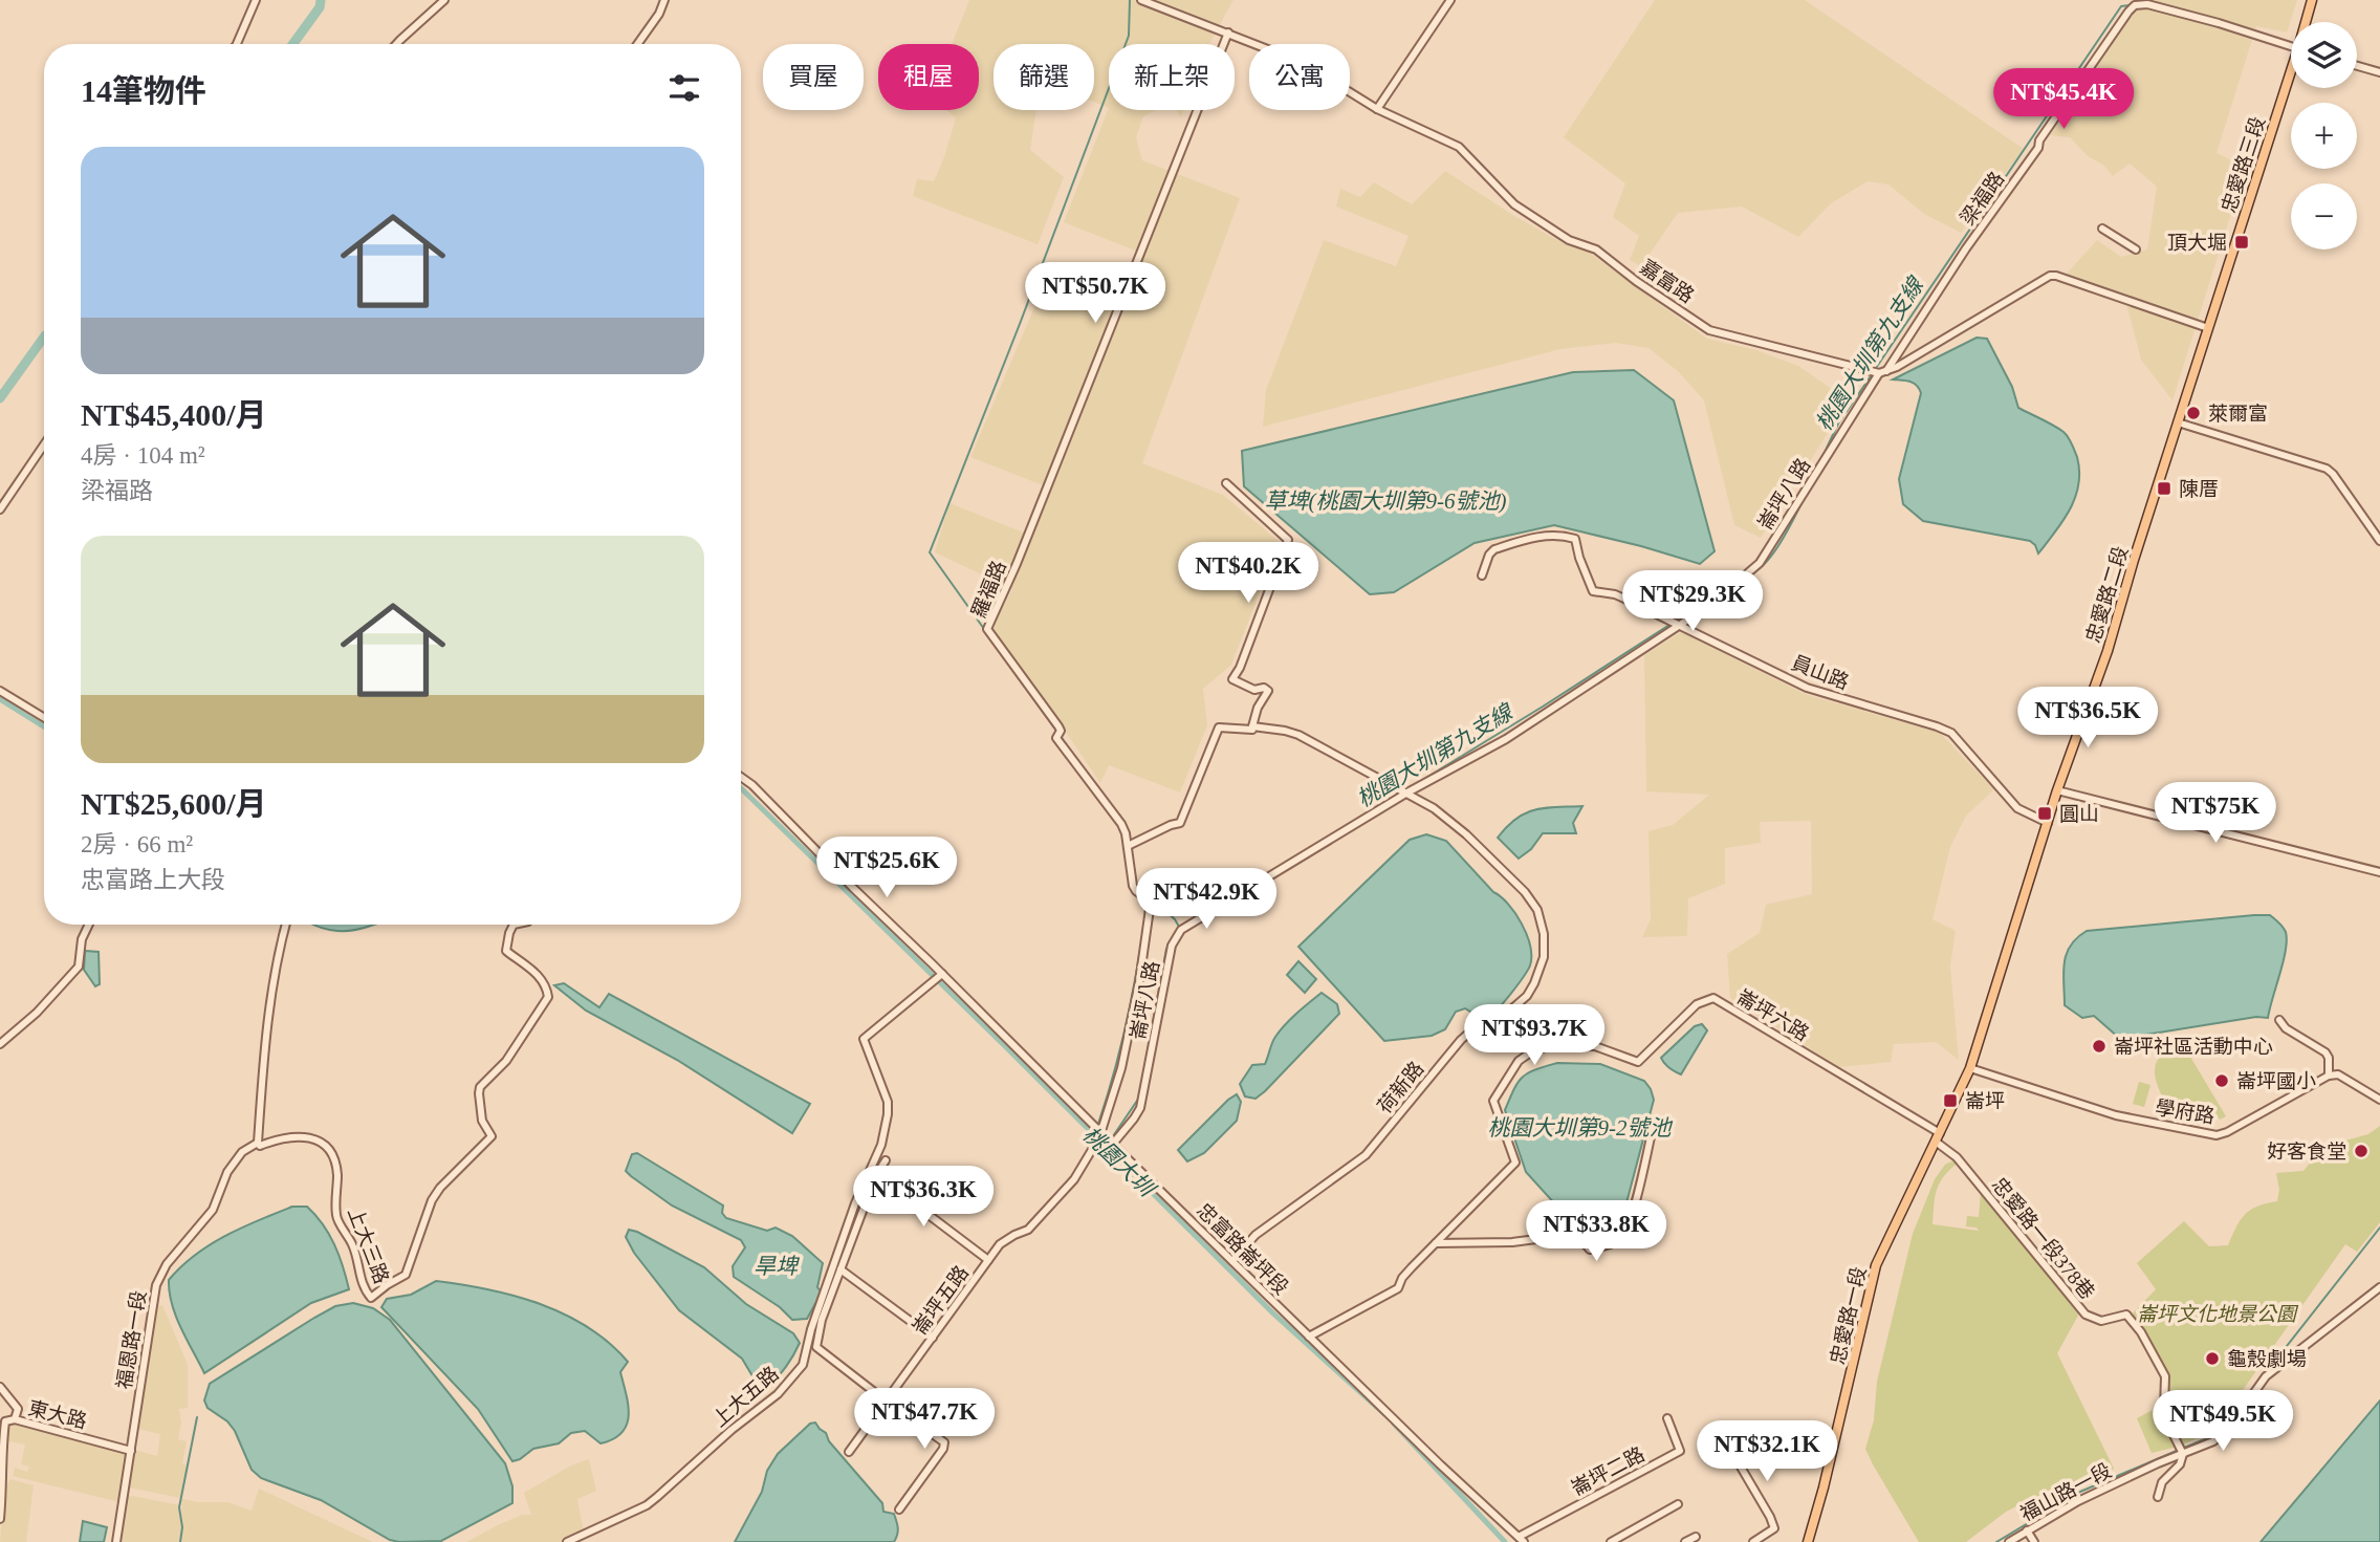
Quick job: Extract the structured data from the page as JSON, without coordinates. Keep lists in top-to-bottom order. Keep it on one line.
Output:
{"streets":{"main road":["忠愛路三段","忠愛路二段","忠愛路一段"],"street":["梁福路","嘉富路","崙坪八路","羅福路","員山路","崙坪六路","荷新路","學府路","忠愛路一段378巷","上大三路","忠富路崙坪段","崙坪五路","福恩路一段","上大五路","東大路","崙坪二路","福山路一段"]},"crossings":[["忠愛路三段","忠愛路二段"],["梁福路","嘉富路"],["梁福路","崙坪八路"],["嘉富路","崙坪八路"],["嘉富路","羅福路"],["崙坪八路","員山路"],["崙坪八路","荷新路"],["崙坪八路","忠富路崙坪段"],["羅福路","荷新路"],["羅福路","忠富路崙坪段"],["羅福路","崙坪五路"],["忠愛路二段","員山路"],["忠愛路二段","學府路"],["忠愛路二段","忠愛路一段"],["崙坪六路","忠愛路一段378巷"],["崙坪六路","忠富路崙坪段"],["崙坪六路","忠愛路一段"],["荷新路","忠富路崙坪段"],["學府路","忠愛路一段"],["忠愛路一段378巷","忠愛路一段"],["忠愛路一段378巷","福山路一段"],["上大三路","福恩路一段"],["忠富路崙坪段","崙坪五路"],["忠富路崙坪段","上大五路"],["忠富路崙坪段","崙坪二路"],["福恩路一段","東大路"]],"water":["桃園大圳第九支線","草埤(桃園大圳第9-6號池)","桃園大圳第9-2號池","桃園大圳","旱埤"],"parks":["崙坪文化地景公園"],"places":{"transit":["頂大堀","陳厝","圓山","崙坪"],"other":["萊爾富","崙坪社區活動中心","崙坪國小","好客食堂","龜殼劇場"]},"page":{"map_buttons":["+","−"],"chip":["買屋","租屋","篩選","新上架","公寓"],"heading":"14筆物件","price":["NT$45.4K","NT$50.7K","NT$40.2K","NT$29.3K","NT$36.5K","NT$75K","NT$25.6K","NT$42.9K","NT$93.7K","NT$36.3K","NT$33.8K","NT$47.7K","NT$49.5K","NT$32.1K"],"list":[{"name":"NT$45,400/月","note":"4房 · 104 m² · 梁福路"},{"name":"NT$25,600/月","note":"2房 · 66 m² · 忠富路上大段"}]}}
